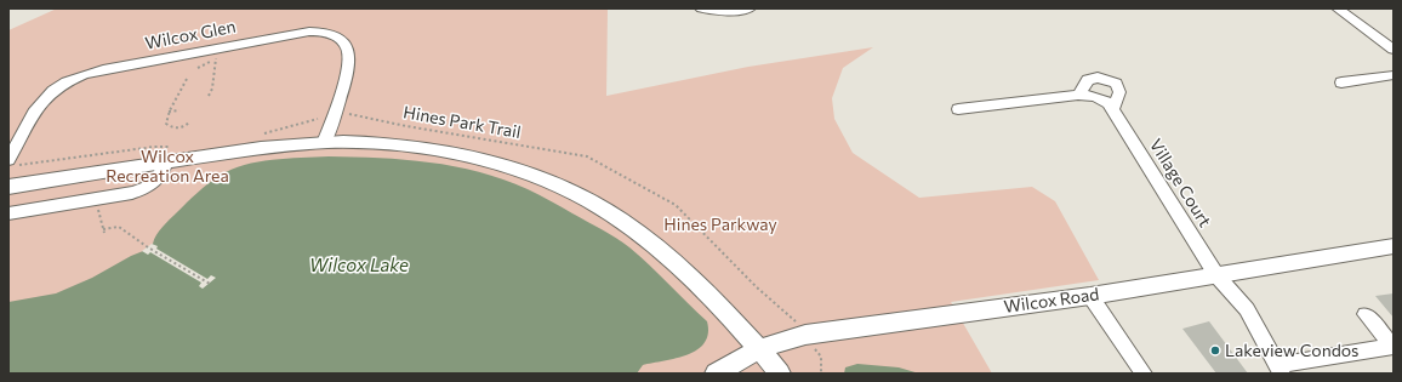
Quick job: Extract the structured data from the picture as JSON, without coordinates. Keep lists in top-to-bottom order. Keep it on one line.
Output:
{"streets":{"street":["Wilcox Glen","Village Court","Wilcox Road"],"path":["Hines Park Trail"]},"crossings":[["Wilcox Glen","Hines Park Trail"],["Hines Park Trail","Wilcox Road"],["Village Court","Wilcox Road"]],"water":["Wilcox Lake"],"parks":["Wilcox Recreation Area","Hines Parkway"],"places":["Lakeview Condos"]}
